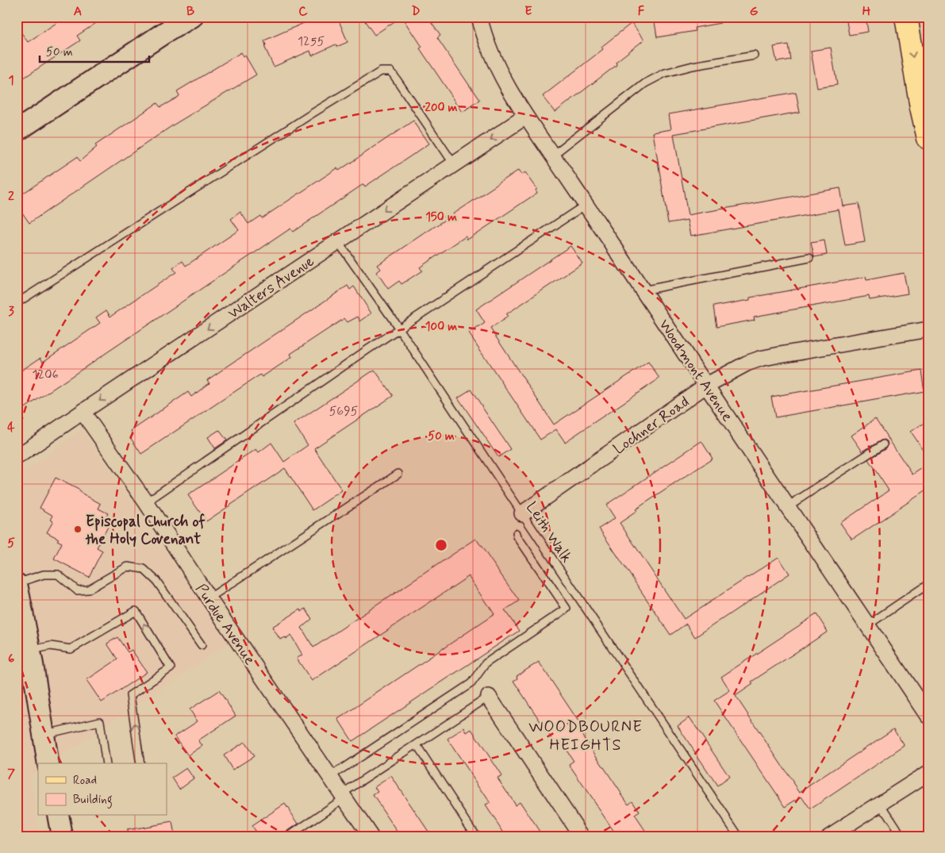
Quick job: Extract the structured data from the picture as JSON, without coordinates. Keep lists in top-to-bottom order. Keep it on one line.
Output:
{"streets":{"street":["Walters Avenue","Woodmont Avenue","Lochner Road","Purdue Avenue"],"lane":["Leith Walk"]},"crossings":[["Walters Avenue","Woodmont Avenue"],["Walters Avenue","Leith Walk"],["Walters Avenue","Purdue Avenue"],["Woodmont Avenue","Lochner Road"],["Lochner Road","Leith Walk"]],"one_way":["Walters Avenue"],"districts":["WOODBOURNE HEIGHTS"],"places":["Episcopal Church of the Holy Covenant"],"house_numbers":["1255","1206","5695"],"legend":["Road","Building"],"scale_bar":"50 m","grid":{"columns":["A","B","C","D","E","F","G","H"],"rows":["1","2","3","4","5","6","7"]},"rings":["200 m","150 m","100 m","50 m"]}
